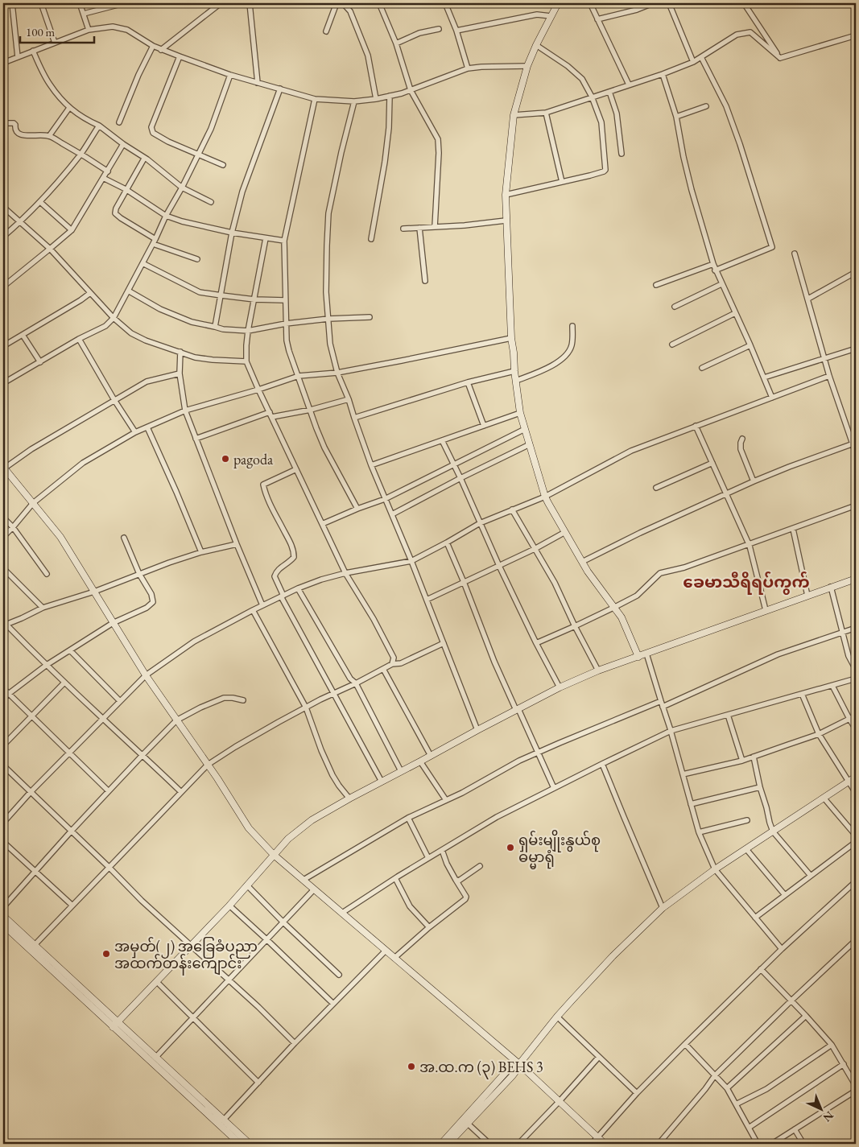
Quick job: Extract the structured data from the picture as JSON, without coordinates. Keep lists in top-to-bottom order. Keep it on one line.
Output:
{"districts":["ခေမာသီရိရပ်ကွက်"],"places":["pagoda","ရှမ်းမျိုးနွယ်စု ဓမ္မာရုံ","အမှတ်(၂) အခြေခံပညာ အထက်တန်းကျောင်း","အ.ထ.က (၃) BEHS 3"],"scale_bar":"100 m","north":"bottom right"}
